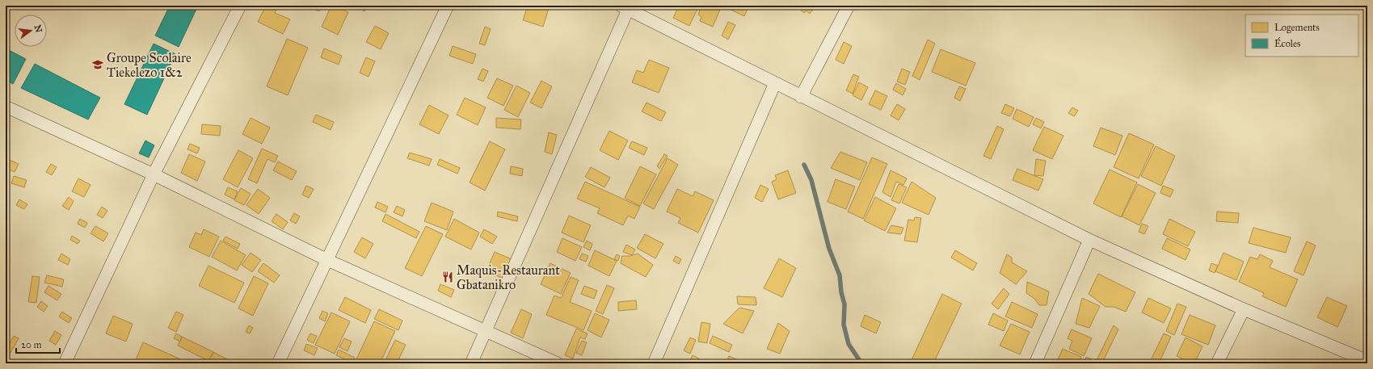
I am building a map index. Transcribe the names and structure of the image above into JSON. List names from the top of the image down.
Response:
{
  "places": {
    "school or university": ["Groupe Scolaire Tiekelezo 1&2"],
    "restaurant": ["Maquis-Restaurant Gbatanikro"]
  },
  "legend": ["Logements", "Écoles"],
  "scale_bar": "20 m",
  "north": "right"
}
